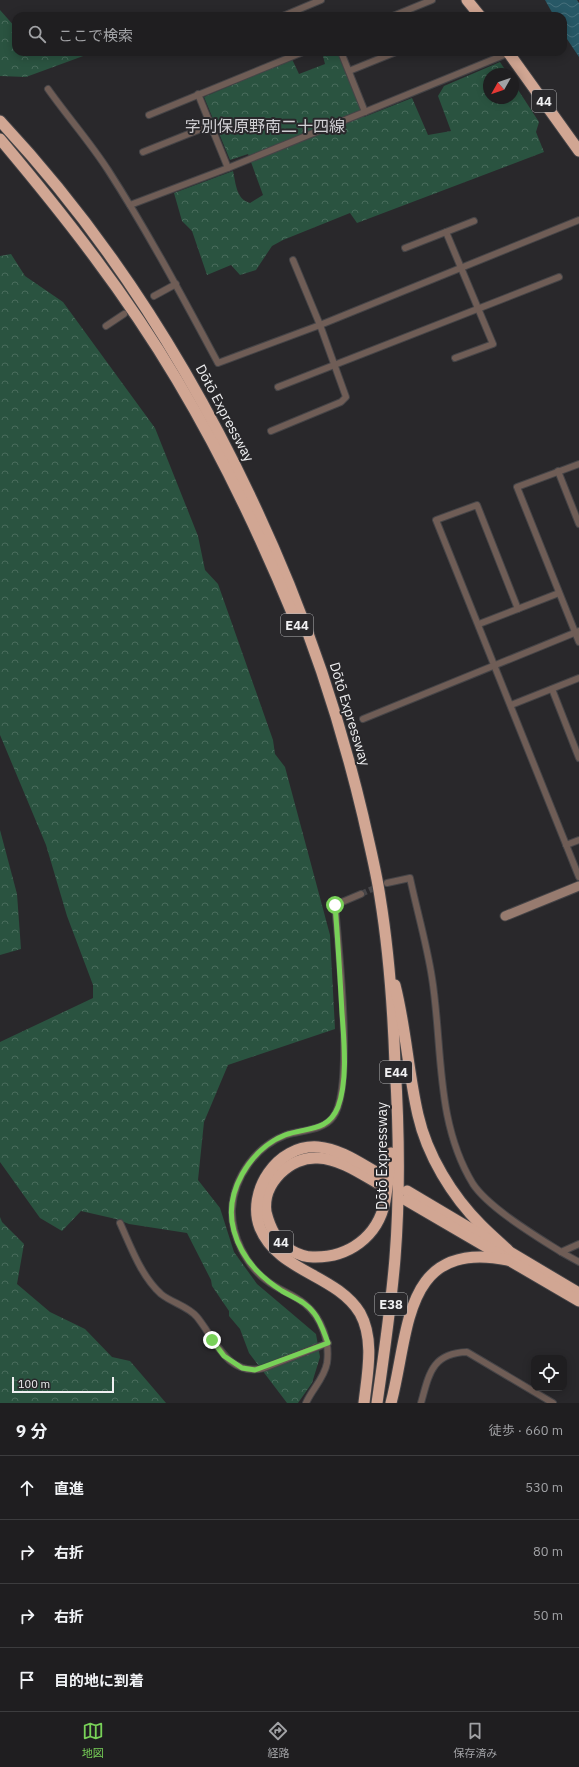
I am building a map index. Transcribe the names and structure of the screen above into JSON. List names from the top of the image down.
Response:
{
  "streets": {
    "highway": [
      "44",
      "Dōtō Expressway",
      "E44",
      "E38"
    ]
  },
  "crossings": [
    ["44", "Dōtō Expressway"]
  ],
  "districts": ["字別保原野南二十四線"],
  "scale_bar": "100 m",
  "north": "bottom left",
  "page": {
    "search": "ここで検索",
    "scale": "100 m",
    "heading": ["9 分", "徒歩 · 660 m"],
    "list": [
      ["直進", "530 m"],
      ["右折", "80 m"],
      ["右折", "50 m"],
      "目的地に到着"
    ],
    "nav": ["地図", "経路", "保存済み"]
  }
}
